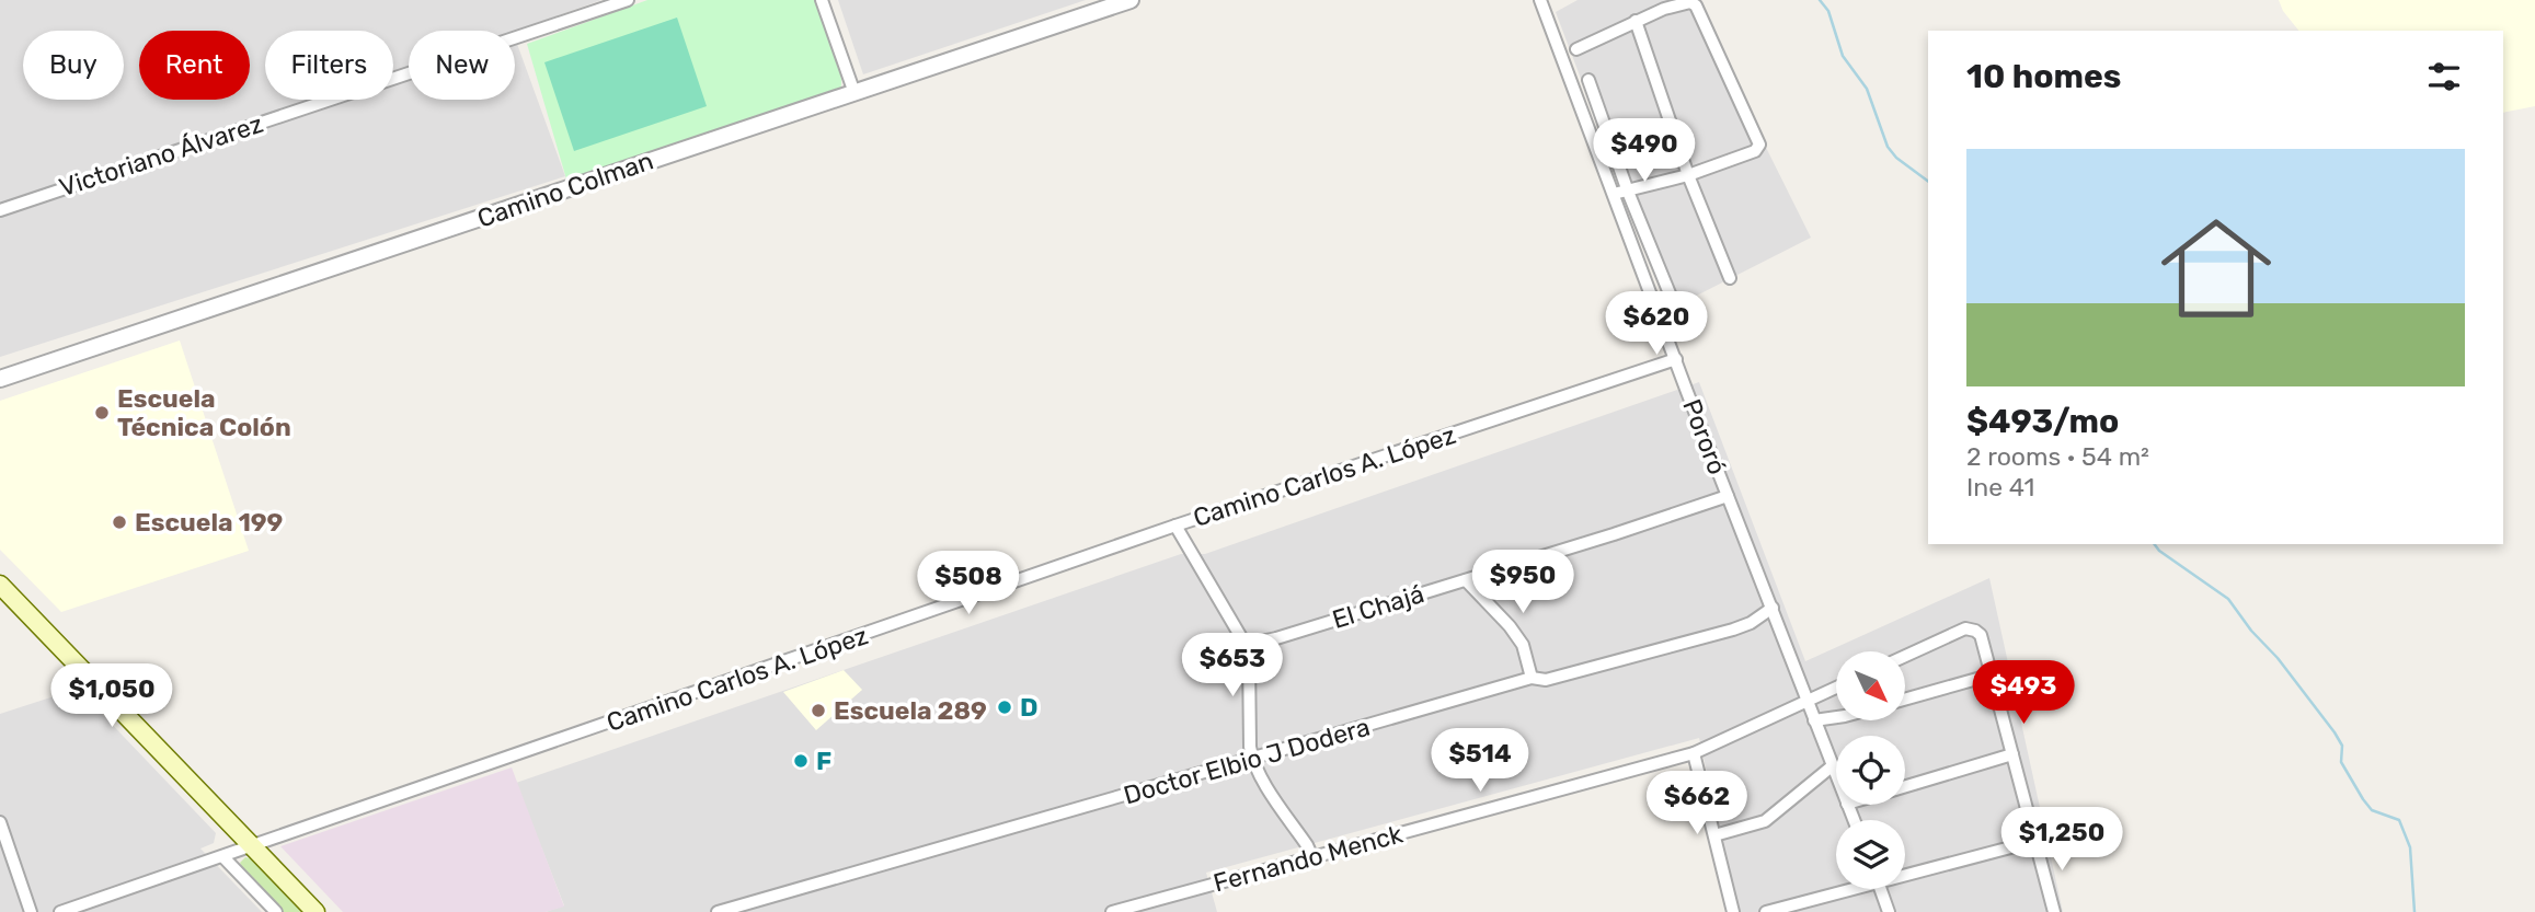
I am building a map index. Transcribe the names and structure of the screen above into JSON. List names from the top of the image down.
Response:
{
  "streets": {
    "street": [
      "Victoriano Álvarez",
      "Camino Colman",
      "Pororó",
      "Camino Carlos A. López",
      "El Chajá",
      "Doctor Elbio J Dodera",
      "Fernando Menck"
    ]
  },
  "crossings": [
    ["Pororó", "Camino Carlos A. López"],
    ["Pororó", "El Chajá"],
    ["Pororó", "Doctor Elbio J Dodera"],
    ["Pororó", "Fernando Menck"]
  ],
  "places": [
    "Escuela Técnica Colón",
    "Escuela 199",
    "D",
    "Escuela 289",
    "F"
  ],
  "north": "bottom right",
  "page": {
    "chip": [
      "Buy",
      "Rent",
      "Filters",
      "New"
    ],
    "heading": "10 homes",
    "price": [
      "$490",
      "$620",
      "$950",
      "$508",
      "$653",
      "$493",
      "$1,050",
      "$514",
      "$662",
      "$1,250"
    ],
    "list": [
      {
        "name": "$493/mo",
        "note": "2 rooms · 54 m² · Ine 41"
      }
    ]
  }
}
